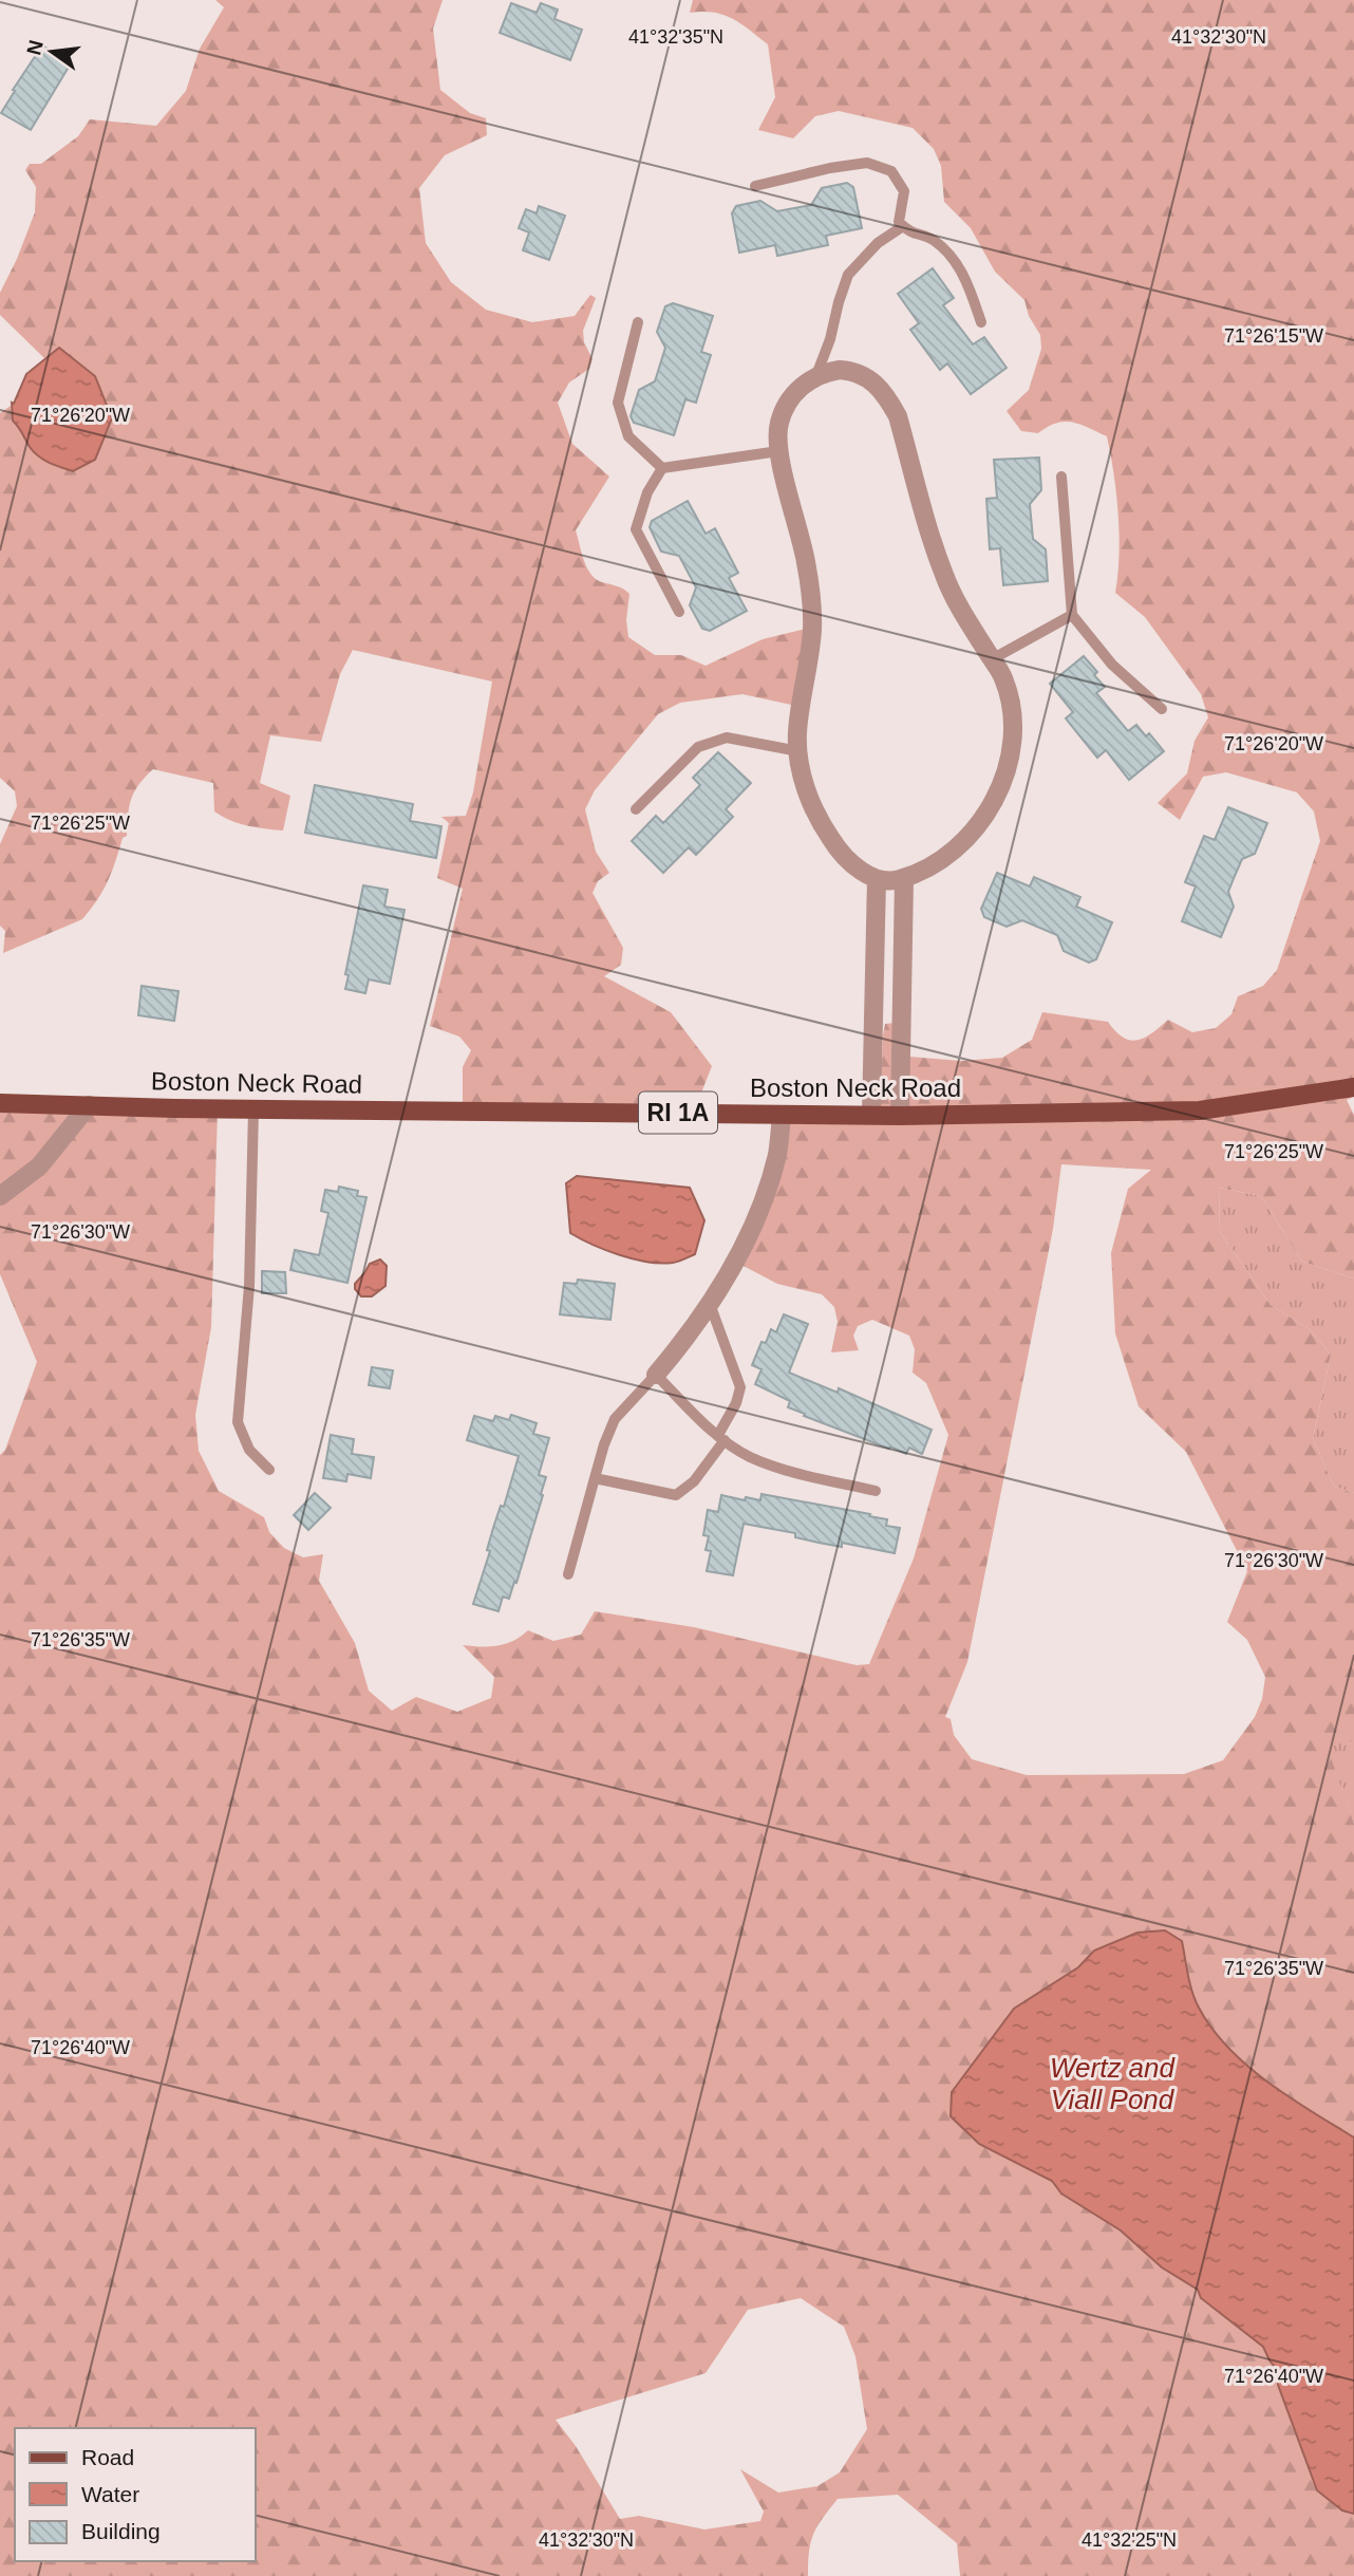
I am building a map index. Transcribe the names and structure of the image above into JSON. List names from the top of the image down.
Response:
{
  "streets": {
    "main road": ["Boston Neck Road", "RI 1A"]
  },
  "water": ["Wertz and Viall Pond"],
  "legend": ["Road", "Water", "Building"],
  "north": "left",
  "coordinates": [
    "41°32'35\"N",
    "41°32'30\"N",
    "71°26'15\"W",
    "71°26'20\"W",
    "71°26'25\"W",
    "71°26'30\"W",
    "71°26'35\"W",
    "71°26'40\"W",
    "41°32'25\"N"
  ]
}
